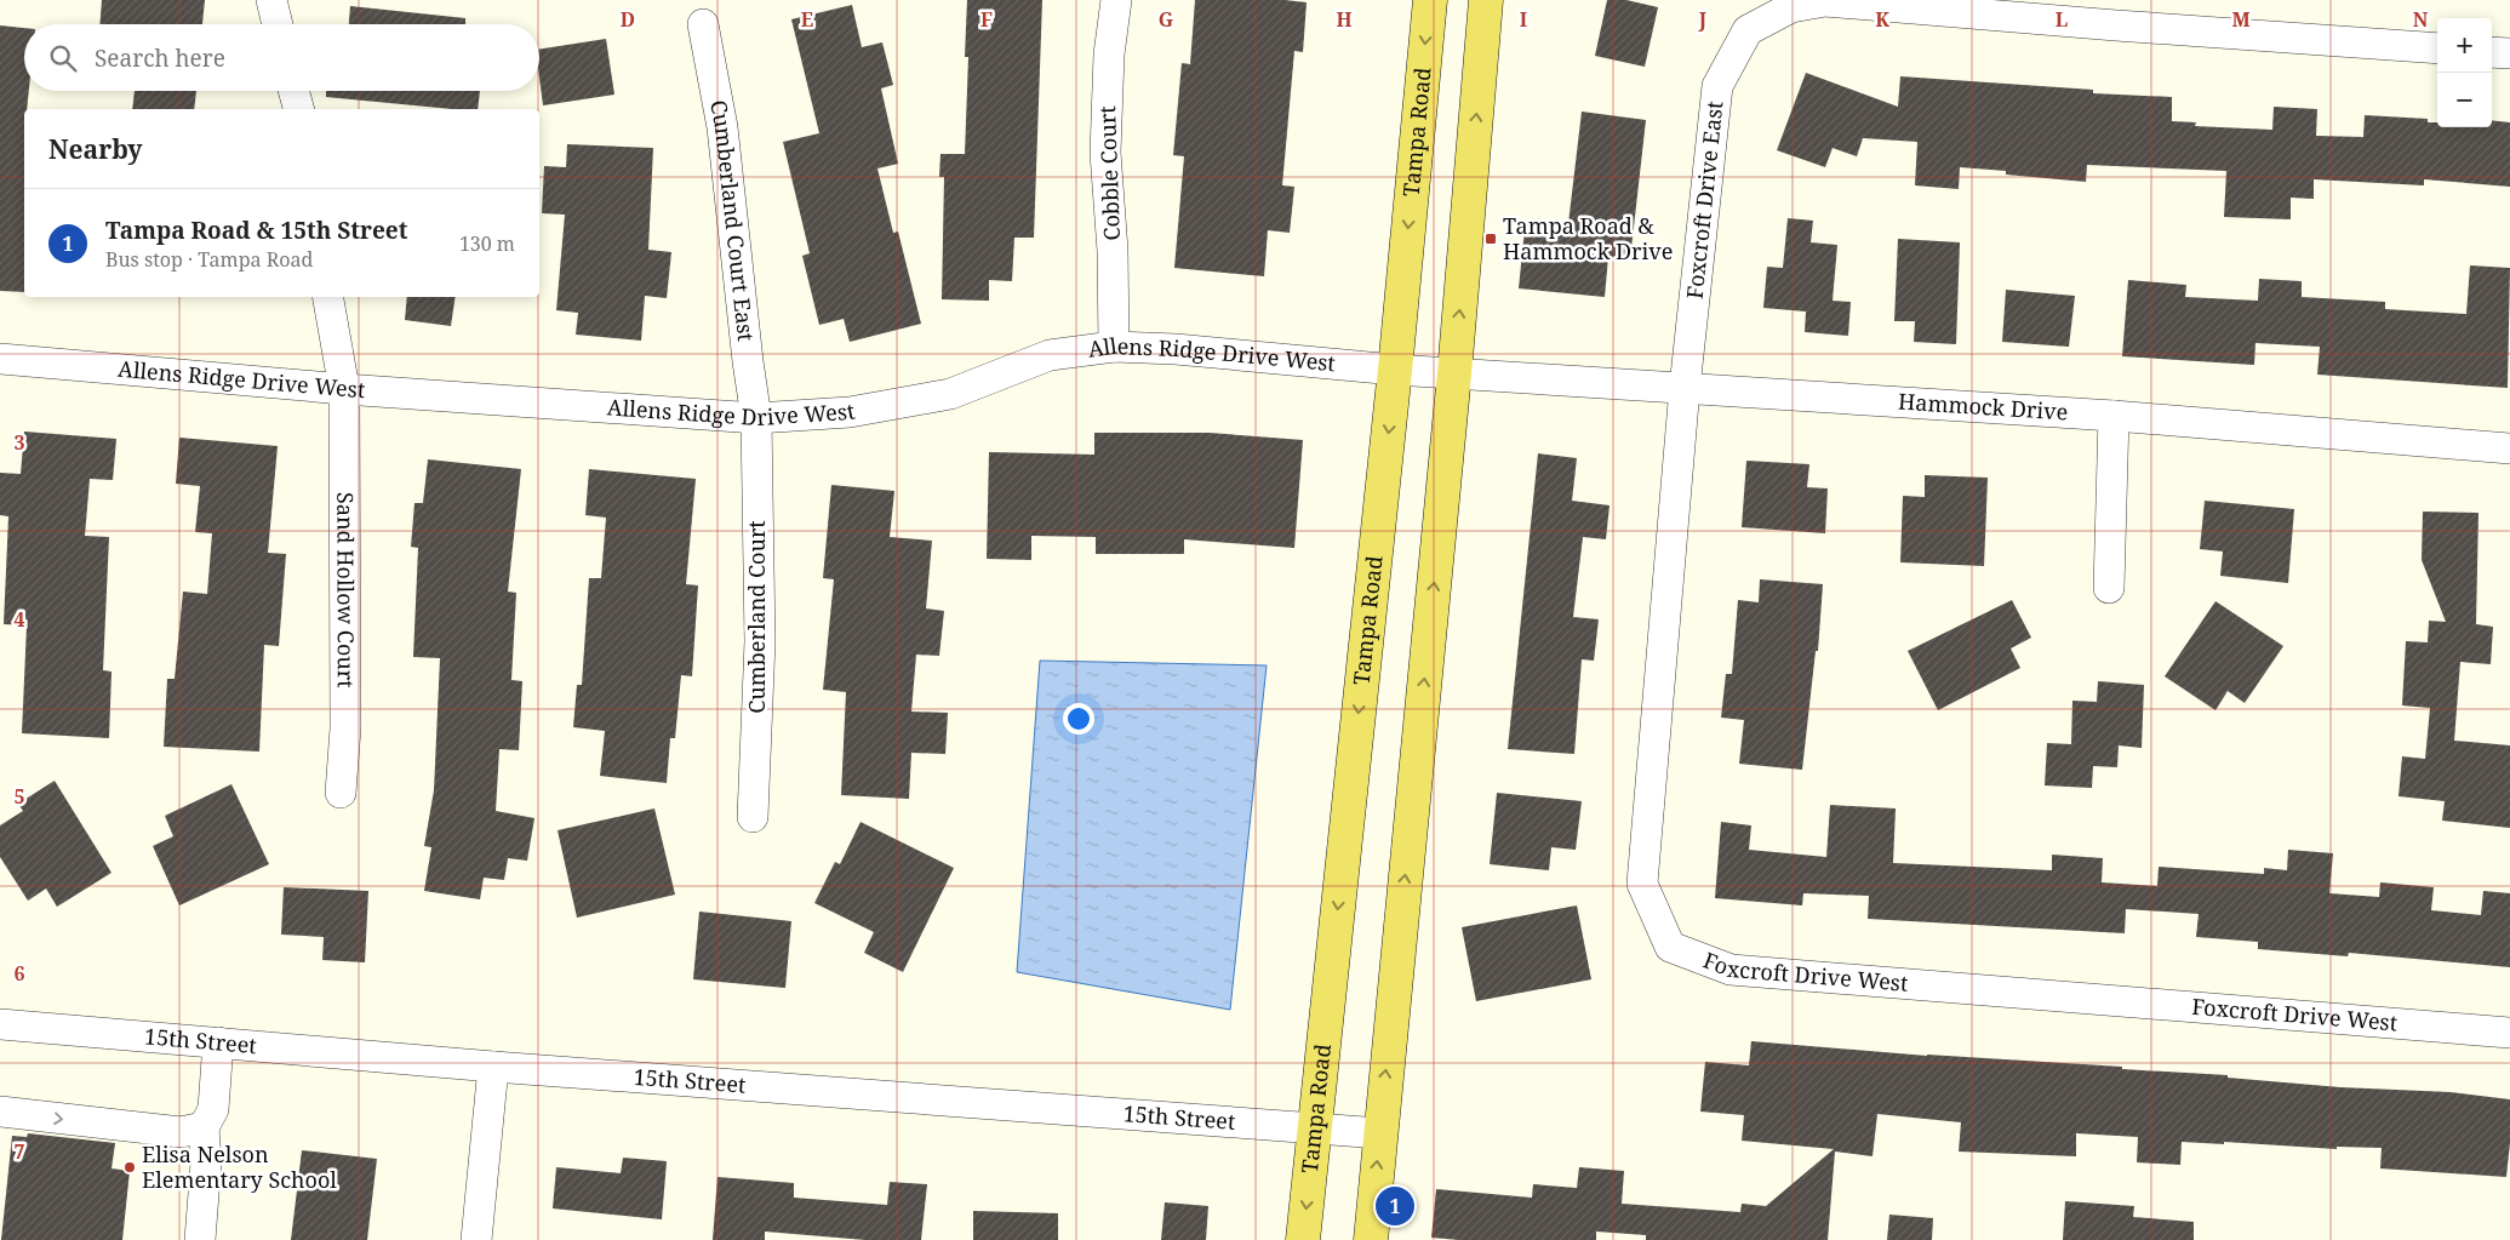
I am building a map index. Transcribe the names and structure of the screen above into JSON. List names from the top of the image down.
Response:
{
  "streets": {
    "main road": ["Tampa Road"],
    "street": [
      "Cobble Court",
      "Foxcroft Drive East",
      "Cumberland Court East",
      "Allens Ridge Drive West",
      "Hammock Drive",
      "Sand Hollow Court",
      "Cumberland Court",
      "Foxcroft Drive West",
      "15th Street"
    ]
  },
  "crossings": [
    ["Tampa Road", "Allens Ridge Drive West"],
    ["Tampa Road", "15th Street"],
    ["Cobble Court", "Allens Ridge Drive West"],
    ["Foxcroft Drive East", "Hammock Drive"],
    ["Foxcroft Drive East", "Foxcroft Drive West"],
    ["Cumberland Court East", "Allens Ridge Drive West"],
    ["Cumberland Court East", "Cumberland Court"],
    ["Allens Ridge Drive West", "Hammock Drive"],
    ["Allens Ridge Drive West", "Sand Hollow Court"],
    ["Allens Ridge Drive West", "Cumberland Court"],
    ["Hammock Drive", "Foxcroft Drive West"]
  ],
  "places": {
    "transit": ["Tampa Road & Hammock Drive"],
    "other": ["Elisa Nelson Elementary School"]
  },
  "page": {
    "map_buttons": ["+", "−"],
    "search": "Search here",
    "heading": "Nearby",
    "list": [
      {
        "mark": "1",
        "name": "Tampa Road & 15th Street",
        "note": "Bus stop · Tampa Road",
        "value": "130 m"
      }
    ],
    "pins": "1"
  },
  "grid": {
    "columns": [
      "D",
      "E",
      "F",
      "G",
      "H",
      "I",
      "J",
      "K",
      "L",
      "M",
      "N"
    ],
    "rows": [
      "3",
      "4",
      "5",
      "6",
      "7"
    ]
  }
}
